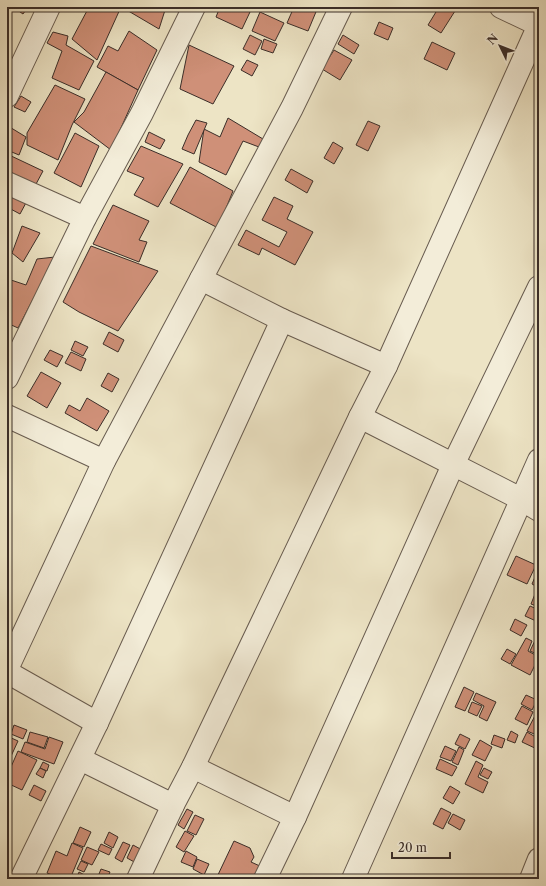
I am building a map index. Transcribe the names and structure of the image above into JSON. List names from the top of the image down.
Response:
{
  "scale_bar": "20 m",
  "north": "top left"
}
